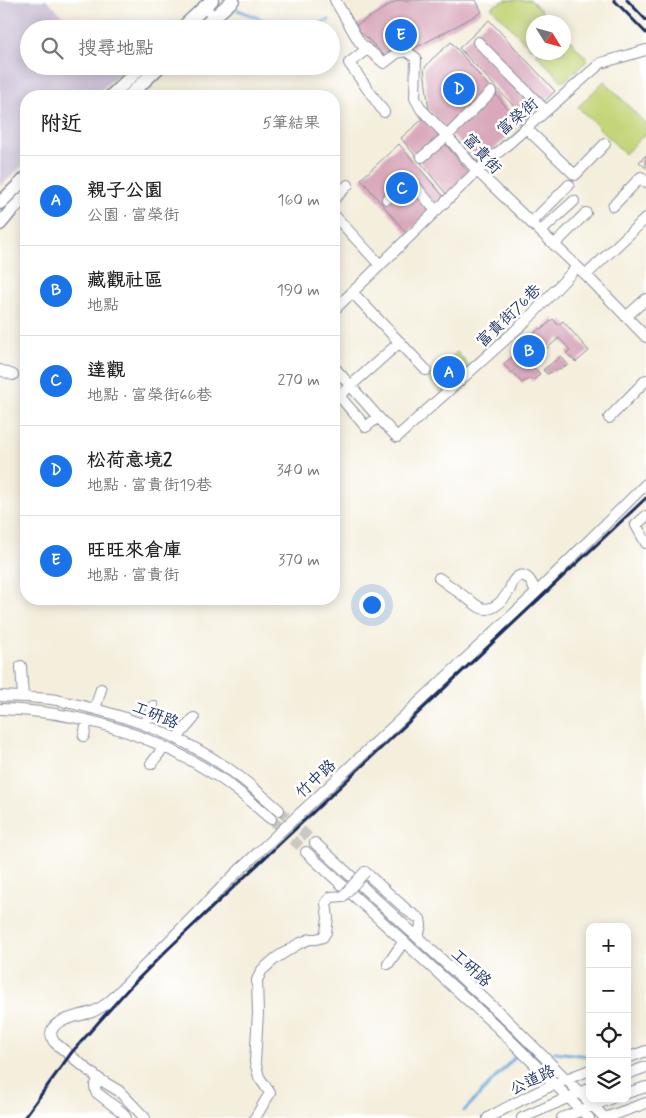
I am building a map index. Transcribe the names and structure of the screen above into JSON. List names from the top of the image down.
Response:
{
  "streets": {
    "street": [
      "富榮街",
      "富貴街",
      "富貴街76巷",
      "工研路",
      "竹中路",
      "公道路"
    ]
  },
  "crossings": [
    ["富榮街", "富貴街"],
    ["富貴街", "富貴街76巷"],
    ["工研路", "公道路"]
  ],
  "north": "bottom right",
  "page": {
    "pins": [
      "E",
      "D",
      "C",
      "B",
      "A"
    ],
    "search": "搜尋地點",
    "heading": ["附近", "5筆結果"],
    "list": [
      {
        "mark": "A",
        "name": "親子公園",
        "note": "公園 · 富榮街",
        "value": "160 m"
      },
      {
        "mark": "B",
        "name": "藏觀社區",
        "note": "地點",
        "value": "190 m"
      },
      {
        "mark": "C",
        "name": "達觀",
        "note": "地點 · 富榮街66巷",
        "value": "270 m"
      },
      {
        "mark": "D",
        "name": "松荷意境2",
        "note": "地點 · 富貴街19巷",
        "value": "340 m"
      },
      {
        "mark": "E",
        "name": "旺旺來倉庫",
        "note": "地點 · 富貴街",
        "value": "370 m"
      }
    ],
    "map_buttons": ["+", "−"]
  }
}
